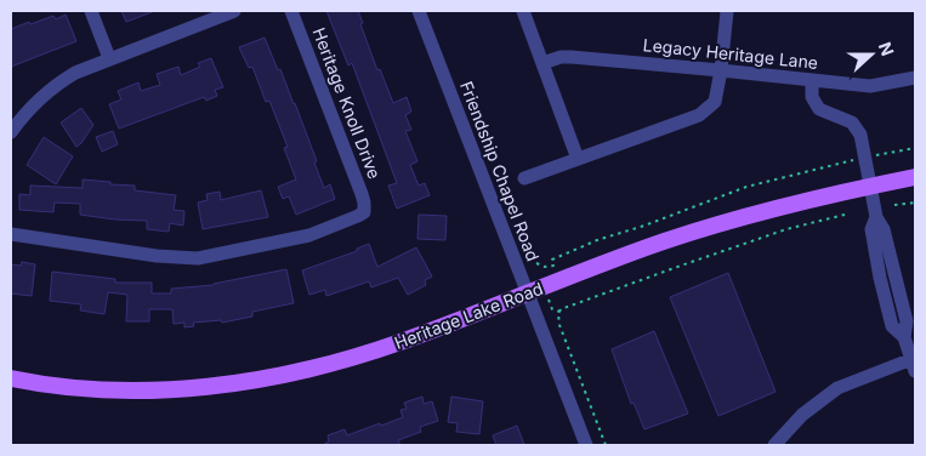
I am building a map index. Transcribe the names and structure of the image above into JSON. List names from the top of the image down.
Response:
{
  "streets": {
    "main road": ["Heritage Lake Road"],
    "street": ["Legacy Heritage Lane", "Heritage Knoll Drive", "Friendship Chapel Road"]
  },
  "crossings": [
    ["Friendship Chapel Road", "Heritage Lake Road"]
  ],
  "north": "right"
}
